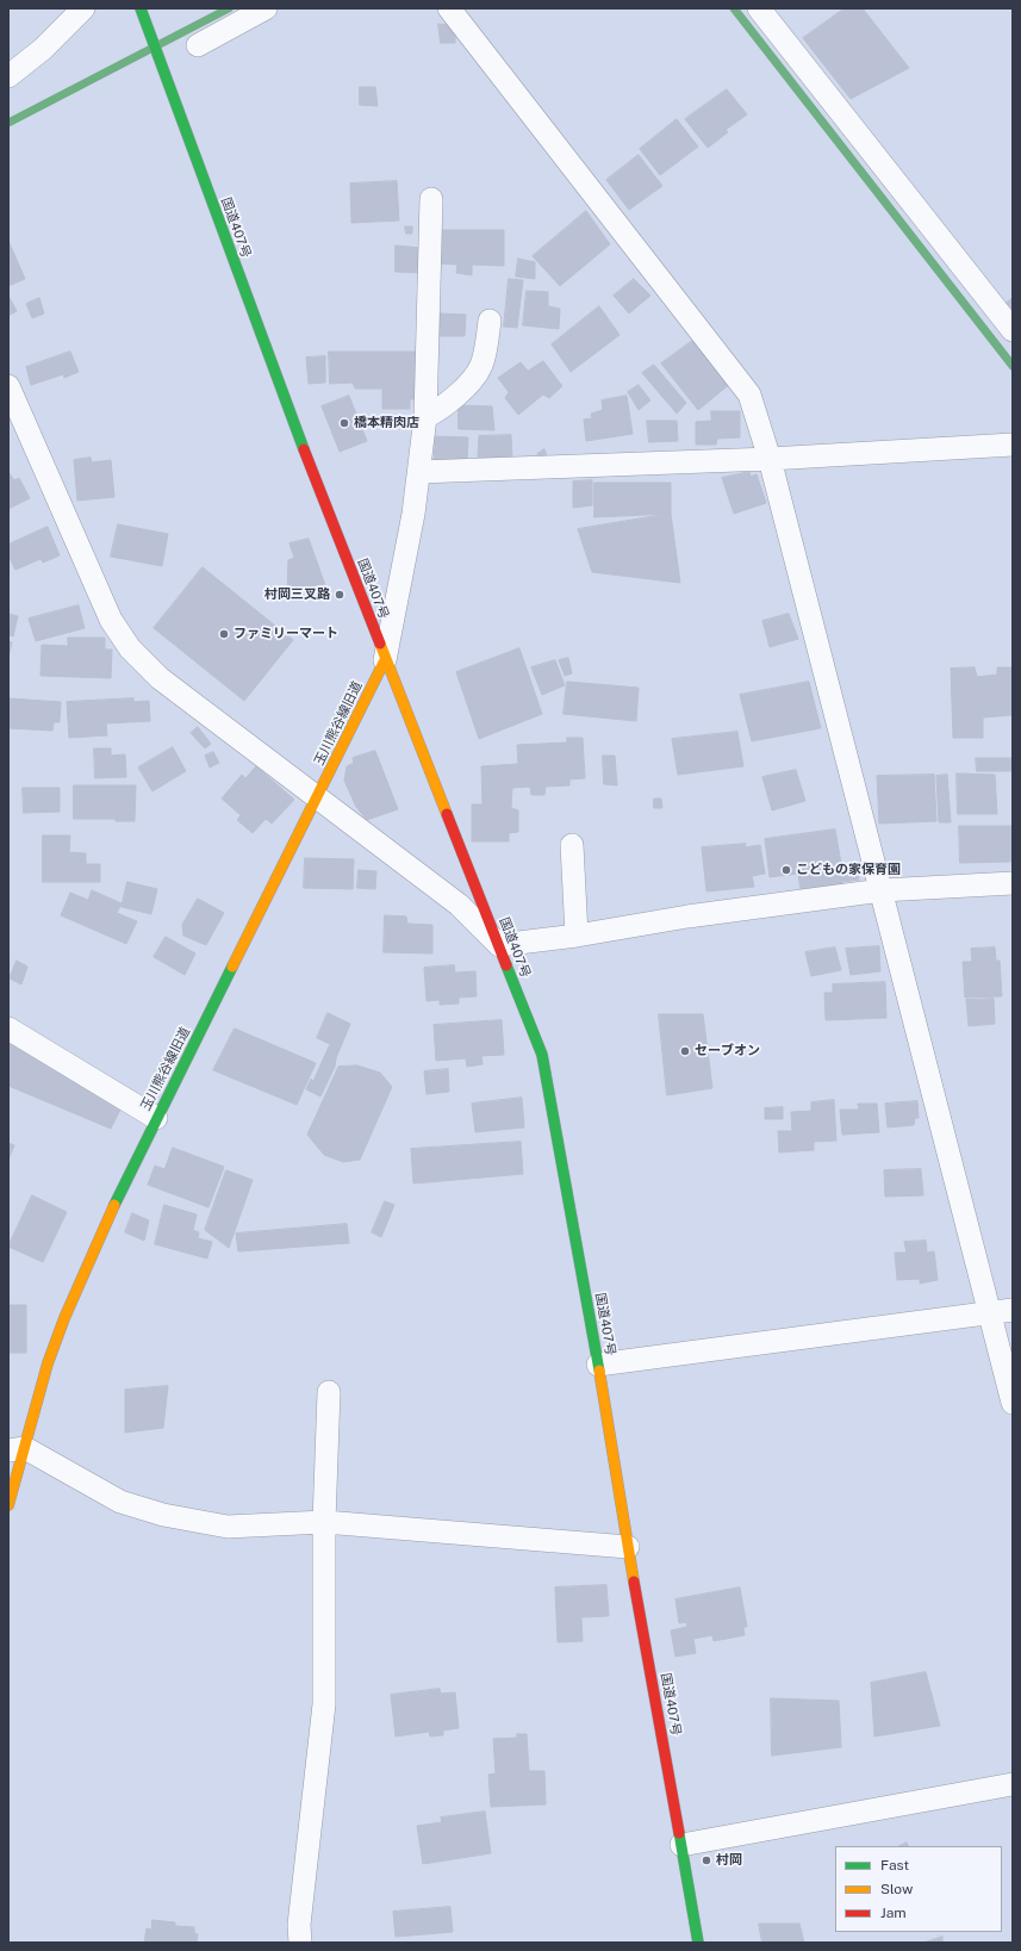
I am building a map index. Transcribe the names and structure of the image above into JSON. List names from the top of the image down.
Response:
{
  "streets": {
    "main road": ["国道407号", "玉川熊谷線旧道"]
  },
  "crossings": [
    ["国道407号", "玉川熊谷線旧道"]
  ],
  "places": [
    "橋本精肉店",
    "村岡三叉路",
    "ファミリーマート",
    "こどもの家保育園",
    "セーブオン",
    "村岡"
  ],
  "legend": ["Fast", "Slow", "Jam"]
}
